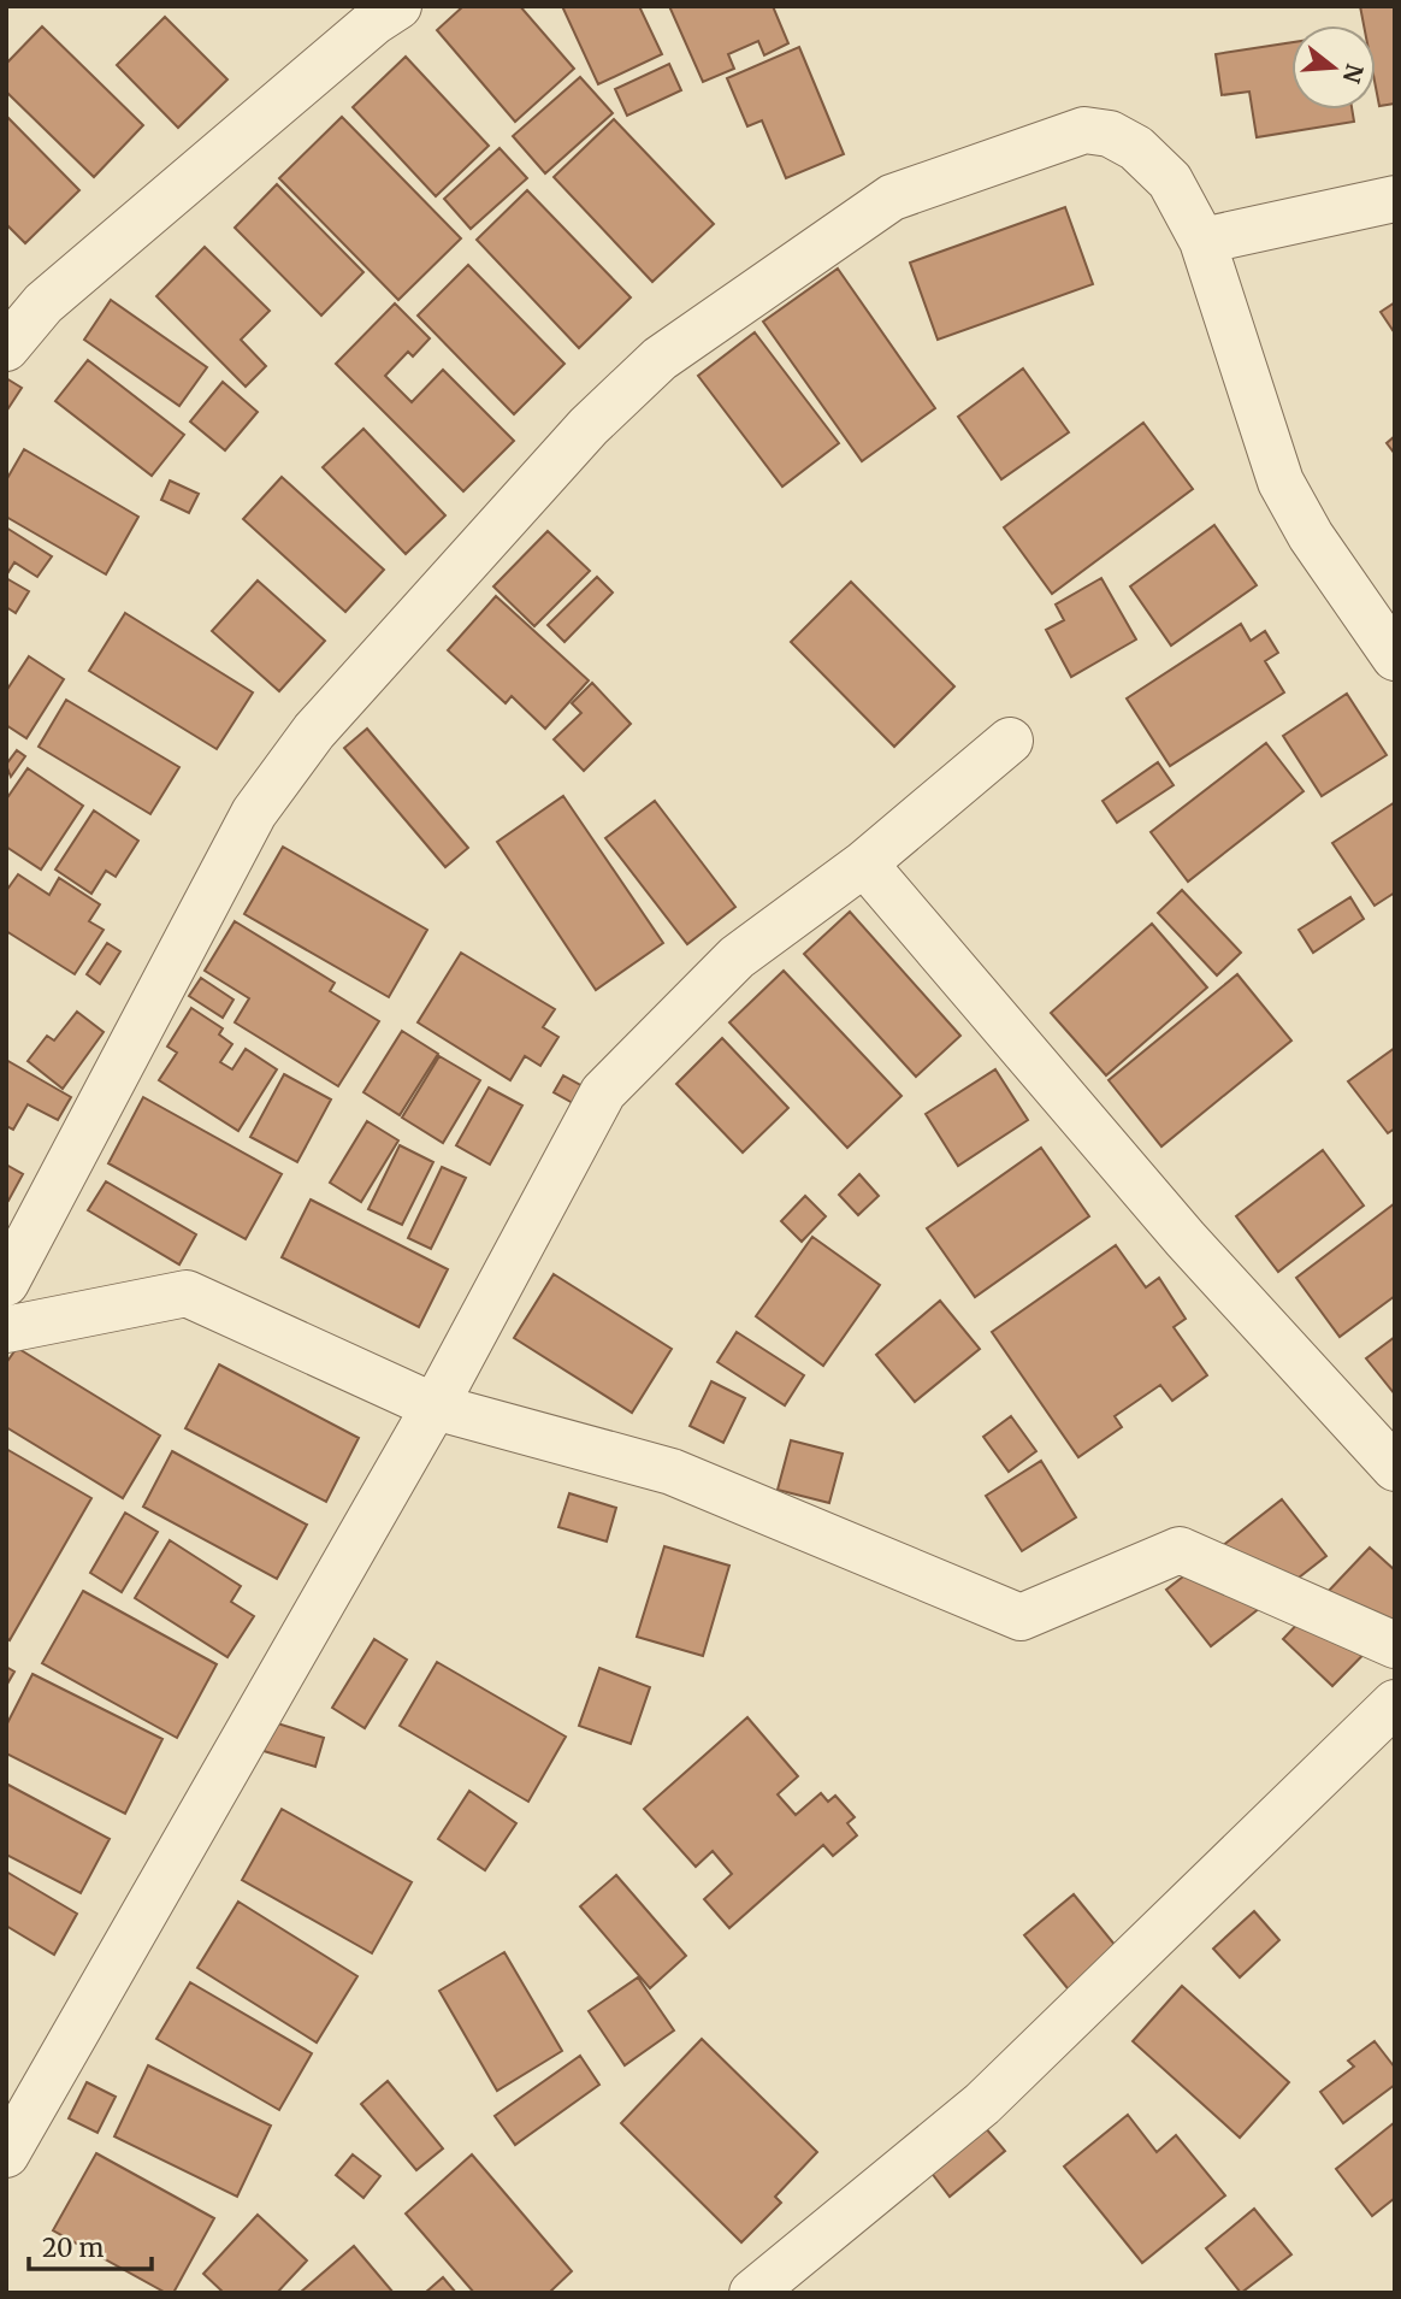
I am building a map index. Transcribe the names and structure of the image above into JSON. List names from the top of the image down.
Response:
{
  "scale_bar": "20 m",
  "north": "right"
}
